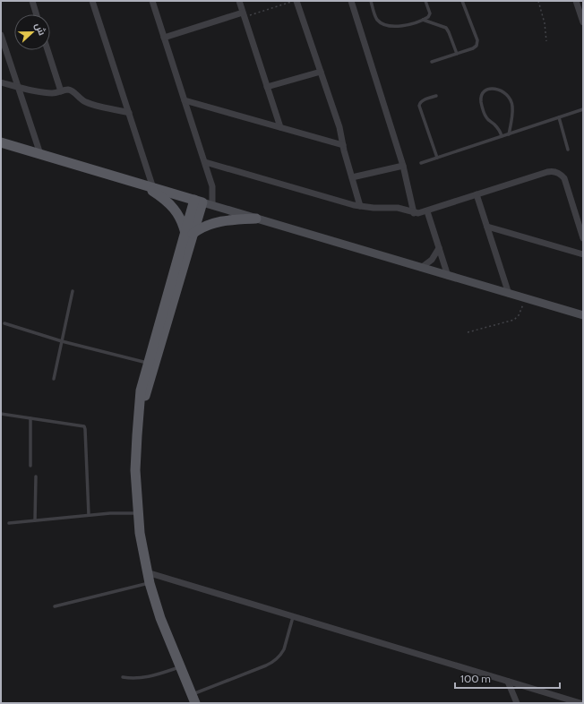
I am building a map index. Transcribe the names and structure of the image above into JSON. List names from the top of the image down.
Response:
{
  "scale_bar": "100 m",
  "north": "right"
}
